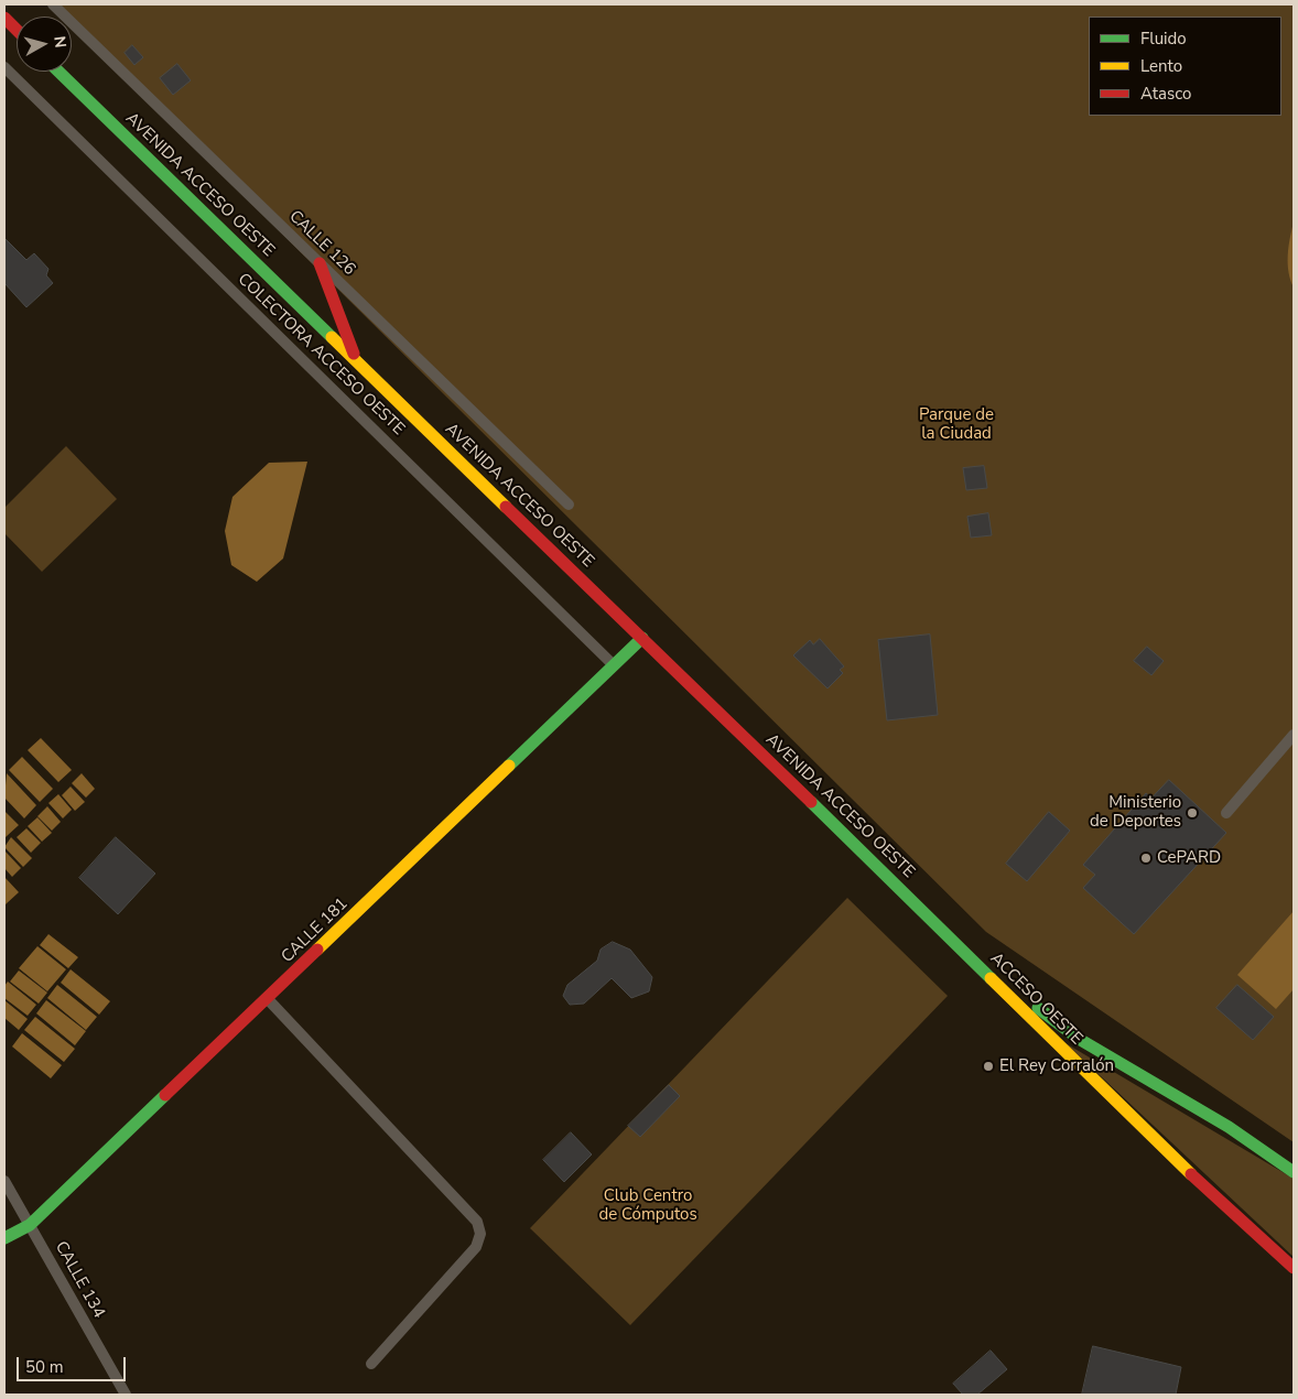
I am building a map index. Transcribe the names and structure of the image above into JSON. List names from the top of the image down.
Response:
{
  "streets": {
    "main road": ["AVENIDA ACCESO OESTE", "CALLE 181", "ACCESO OESTE"],
    "street": ["CALLE 126", "COLECTORA ACCESO OESTE", "CALLE 134"]
  },
  "crossings": [
    ["AVENIDA ACCESO OESTE", "CALLE 181"],
    ["AVENIDA ACCESO OESTE", "ACCESO OESTE"],
    ["COLECTORA ACCESO OESTE", "CALLE 181"],
    ["CALLE 181", "CALLE 134"]
  ],
  "parks": ["Parque de la Ciudad", "Club Centro de Cómputos"],
  "places": ["Ministerio de Deportes", "CePARD", "El Rey Corralón"],
  "legend": ["Fluido", "Lento", "Atasco"],
  "scale_bar": "50 m",
  "north": "right"
}
